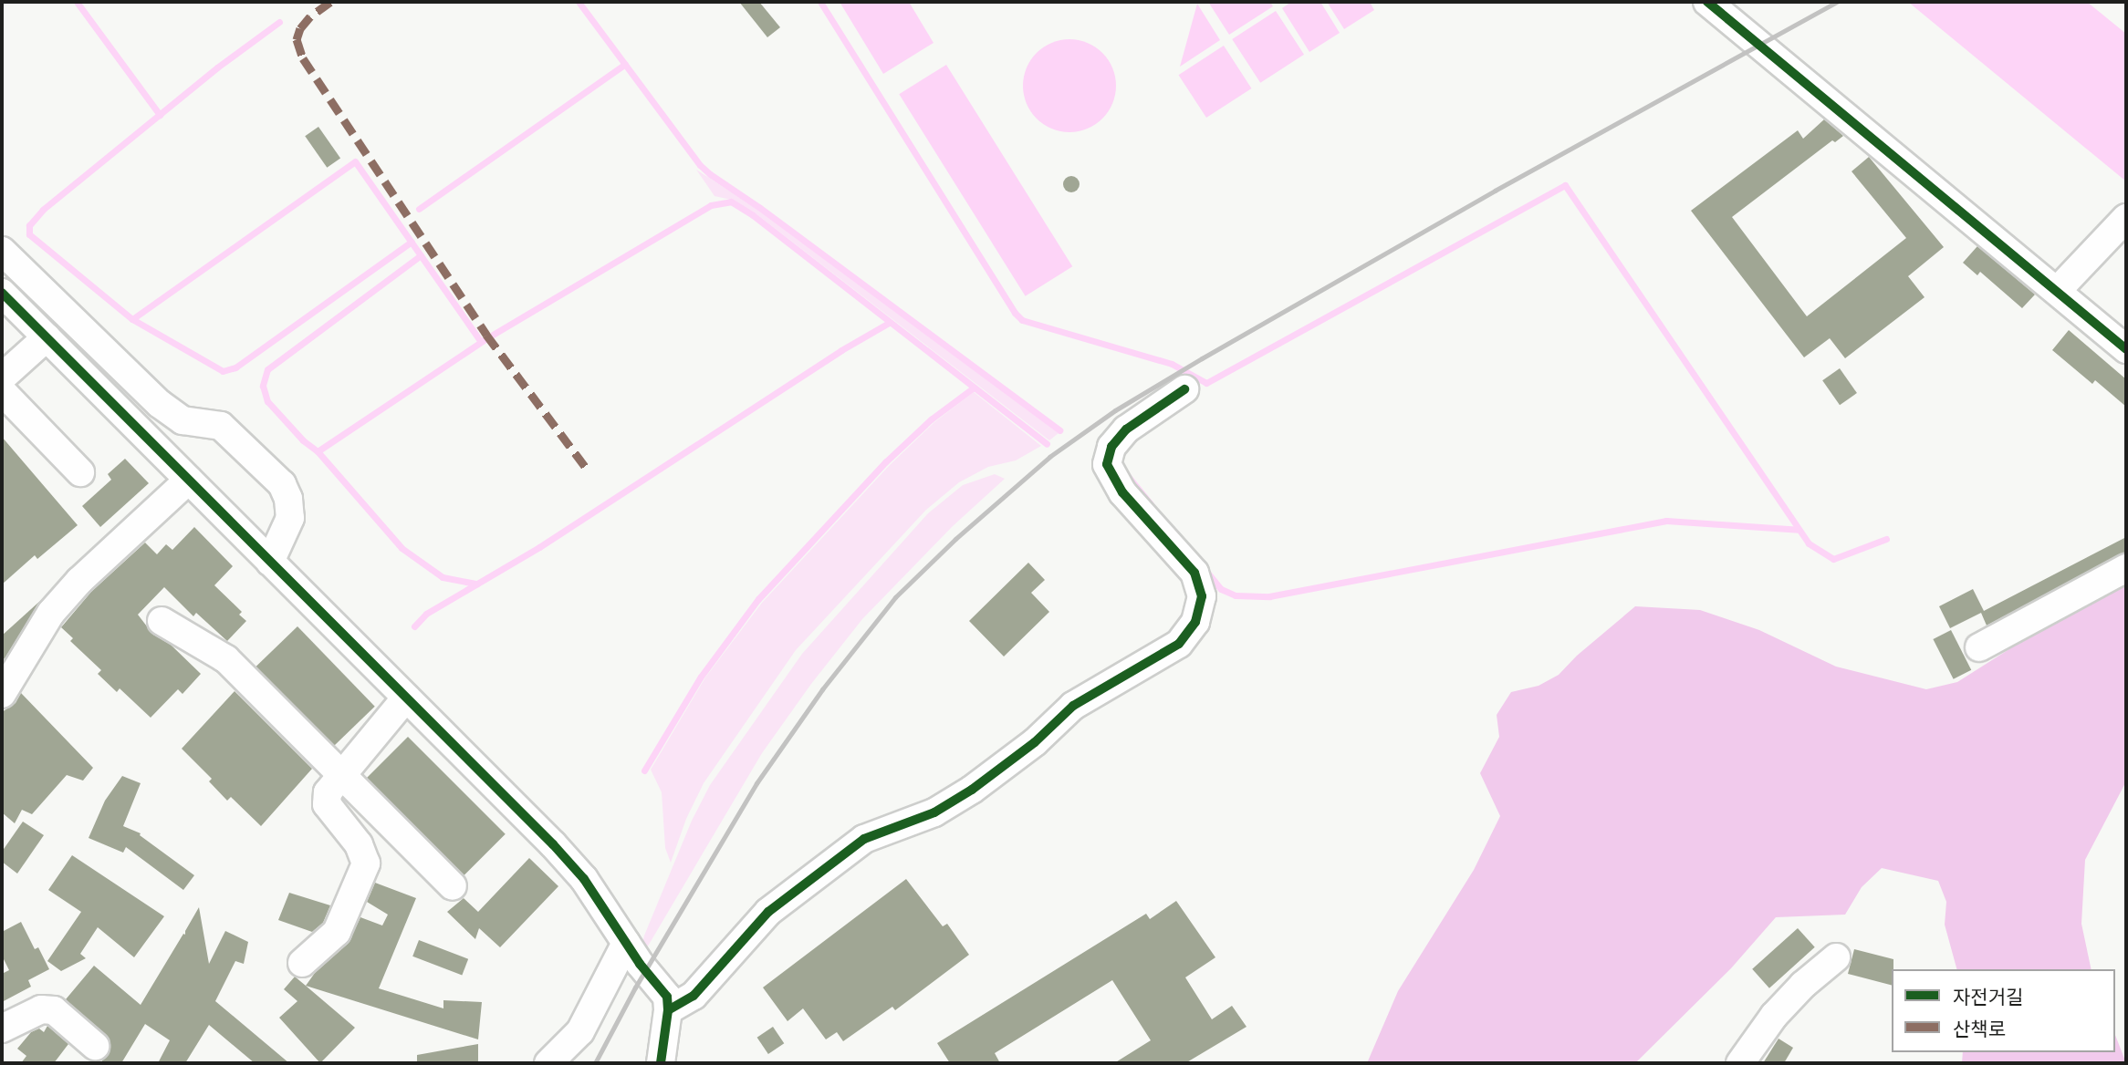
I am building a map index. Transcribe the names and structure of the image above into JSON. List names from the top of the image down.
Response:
{
  "legend": ["자전거길", "산책로"]
}
